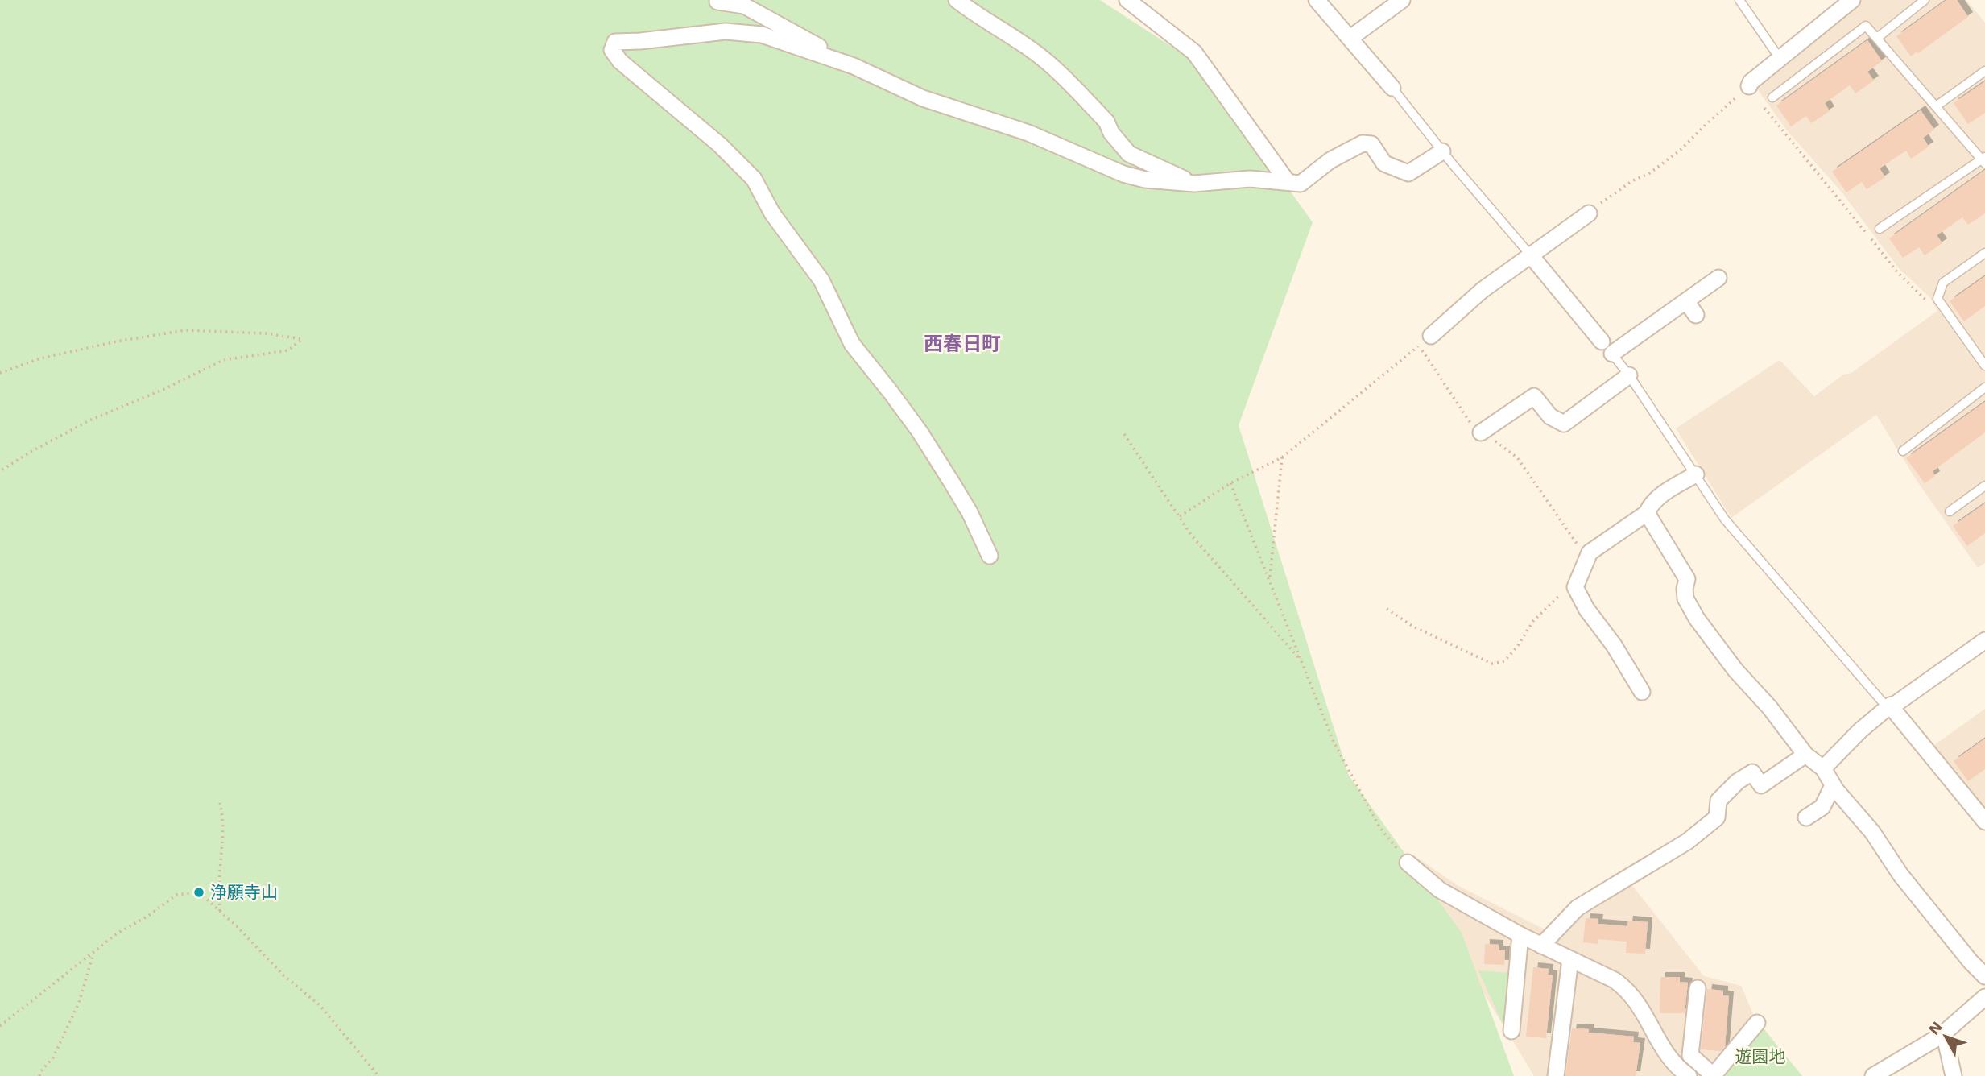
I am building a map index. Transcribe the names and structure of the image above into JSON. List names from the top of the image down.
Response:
{
  "districts": ["西春日町"],
  "parks": ["遊園地"],
  "places": ["浄願寺山"],
  "north": "top left"
}
